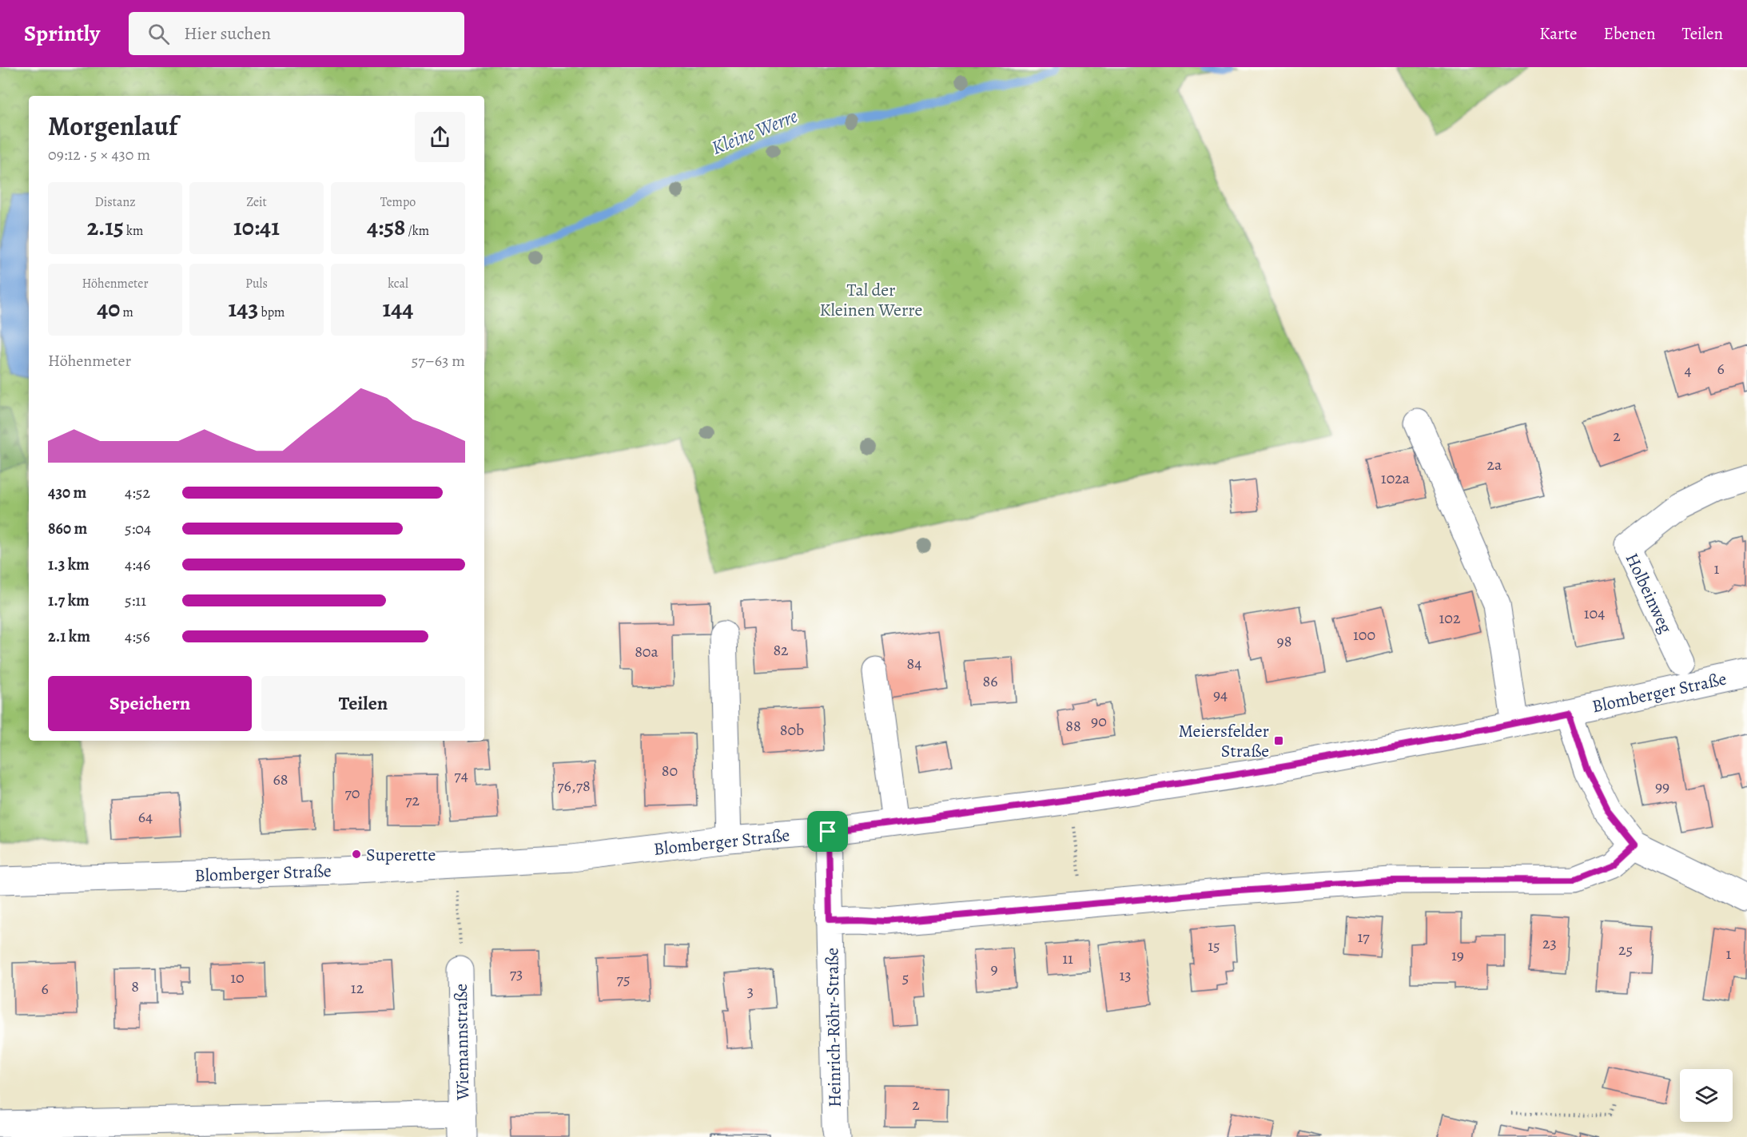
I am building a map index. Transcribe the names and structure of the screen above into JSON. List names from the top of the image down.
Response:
{
  "streets": {
    "street": [
      "Holbeinweg",
      "Blomberger Straße",
      "Heinrich-Röhr-Straße",
      "Wiemannstraße"
    ]
  },
  "crossings": [
    ["Blomberger Straße", "Heinrich-Röhr-Straße"]
  ],
  "water": ["Kleine Werre"],
  "parks": ["Tal der Kleinen Werre"],
  "places": {
    "transit": ["Meiersfelder Straße"],
    "other": ["Superette"]
  },
  "house_numbers": [
    "6",
    "4",
    "2",
    "2a",
    "102a",
    "1",
    "104",
    "102",
    "100",
    "98",
    "82",
    "80a",
    "84",
    "86",
    "94",
    "90",
    "88",
    "80b",
    "80",
    "74",
    "68",
    "76,78",
    "99",
    "70",
    "72",
    "64",
    "17",
    "23",
    "15",
    "25",
    "1",
    "19",
    "11",
    "9",
    "73",
    "13",
    "10",
    "5",
    "75",
    "8",
    "12",
    "6",
    "3",
    "2"
  ],
  "page": {
    "header": "Sprintly",
    "search": "Hier suchen",
    "nav": ["Karte", "Ebenen", "Teilen"],
    "heading": ["Morgenlauf", "09:12 · 5 × 430 m"],
    "stats": [
      ["Distanz", "2.15 km"],
      ["Zeit", "10:41"],
      ["Tempo", "4:58 /km"],
      ["Höhenmeter", "40 m"],
      ["Puls", "143 bpm"],
      ["kcal", "144"]
    ],
    "chart": ["Höhenmeter", "57–63 m"],
    "list": [
      {
        "name": "430 m",
        "note": "4:52"
      },
      {
        "name": "860 m",
        "note": "5:04"
      },
      {
        "name": "1.3 km",
        "note": "4:46"
      },
      {
        "name": "1.7 km",
        "note": "5:11"
      },
      {
        "name": "2.1 km",
        "note": "4:56"
      }
    ],
    "buttons": ["Speichern", "Teilen"]
  }
}
